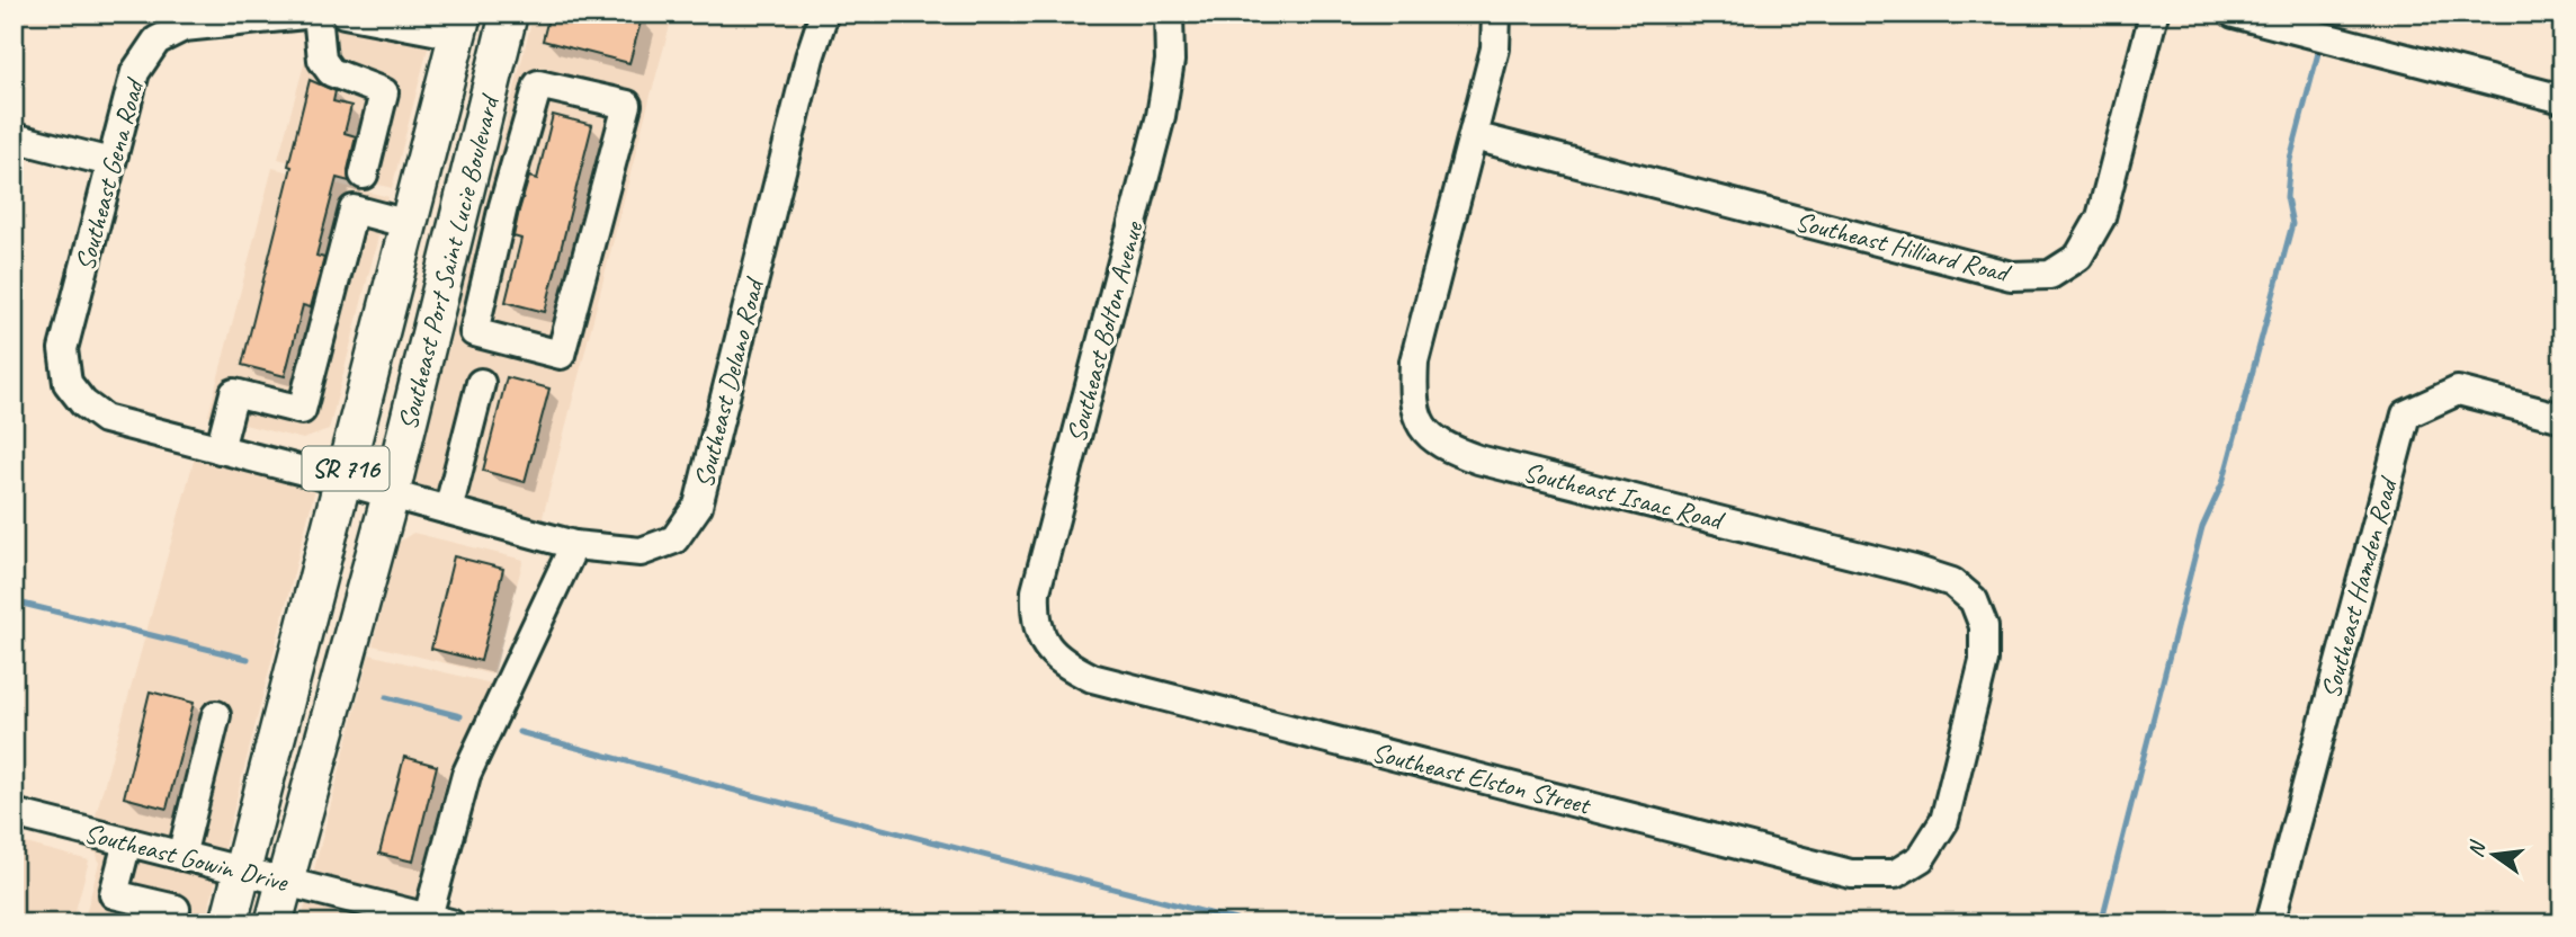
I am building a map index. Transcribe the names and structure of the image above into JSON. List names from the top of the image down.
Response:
{
  "streets": {
    "main road": ["Southeast Port Saint Lucie Boulevard", "SR 716"],
    "street": [
      "Southeast Gena Road",
      "Southeast Hilliard Road",
      "Southeast Bolton Avenue",
      "Southeast Delano Road",
      "Southeast Isaac Road",
      "Southeast Hamden Road",
      "Southeast Elston Street",
      "Southeast Gowin Drive"
    ]
  },
  "crossings": [
    ["Southeast Gena Road", "Southeast Delano Road"],
    ["Southeast Hilliard Road", "Southeast Isaac Road"],
    ["Southeast Port Saint Lucie Boulevard", "Southeast Delano Road"],
    ["Southeast Port Saint Lucie Boulevard", "Southeast Gowin Drive"],
    ["Southeast Bolton Avenue", "Southeast Elston Street"],
    ["Southeast Isaac Road", "Southeast Elston Street"]
  ],
  "north": "left"
}
